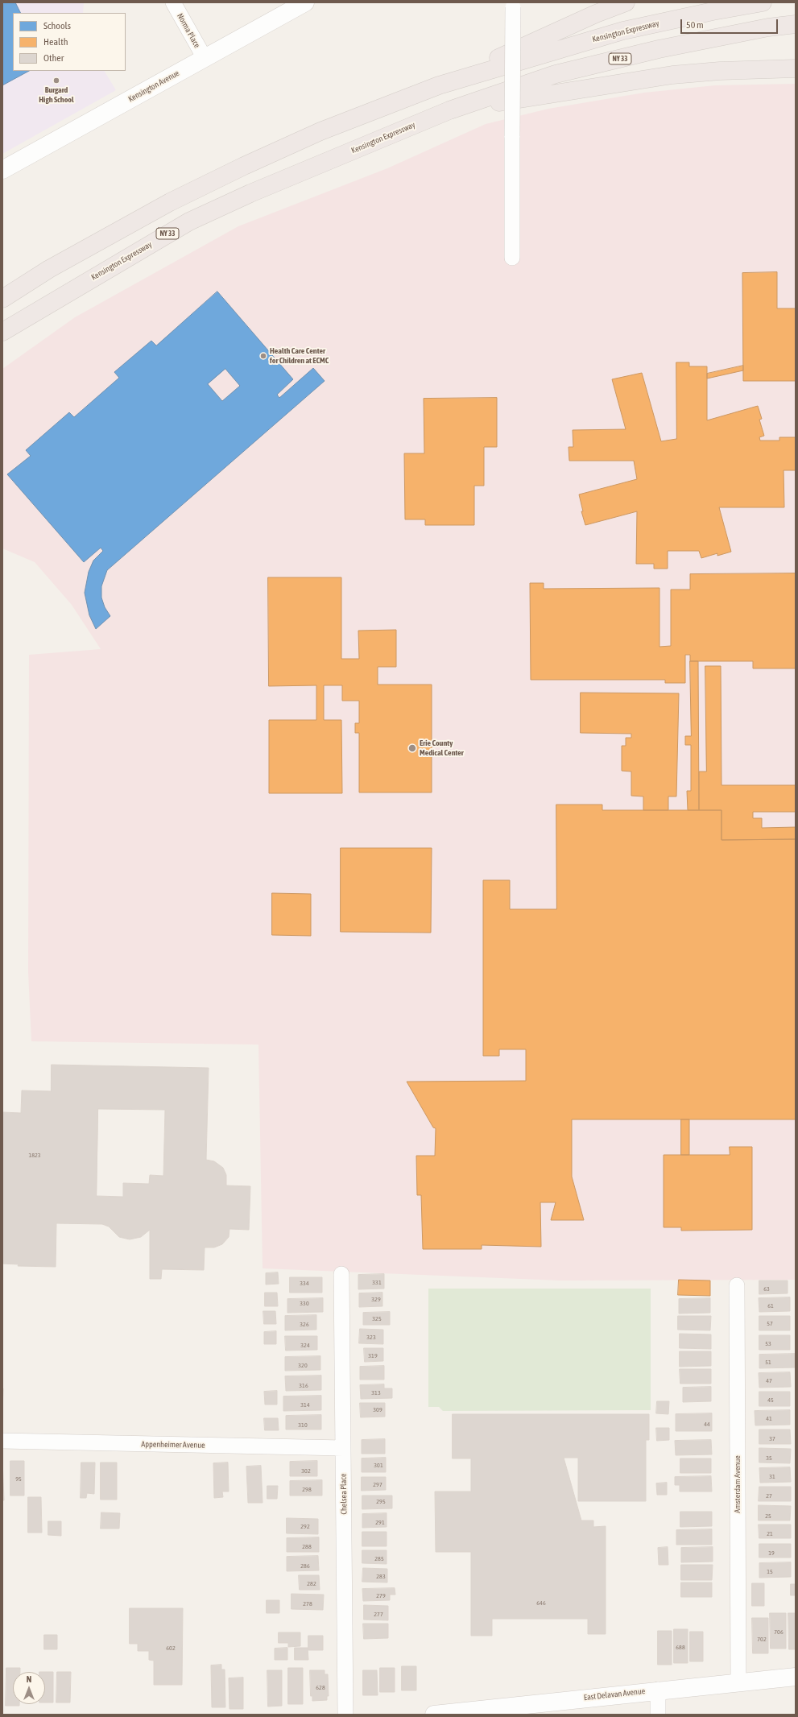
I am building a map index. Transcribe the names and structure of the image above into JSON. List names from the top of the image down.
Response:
{
  "streets": {
    "highway": ["Kensington Expressway", "NY 33"],
    "street": [
      "Norma Place",
      "Kensington Avenue",
      "Appenheimer Avenue",
      "Amsterdam Avenue",
      "Chelsea Place",
      "East Delavan Avenue"
    ]
  },
  "crossings": [
    ["Norma Place", "Kensington Avenue"],
    ["Appenheimer Avenue", "Chelsea Place"],
    ["Amsterdam Avenue", "East Delavan Avenue"]
  ],
  "places": ["Burgard High School", "Health Care Center for Children at ECMC", "Erie County Medical Center"],
  "house_numbers": [
    "1823",
    "331",
    "334",
    "63",
    "329",
    "330",
    "61",
    "325",
    "57",
    "326",
    "323",
    "53",
    "324",
    "319",
    "51",
    "320",
    "47",
    "316",
    "313",
    "45",
    "314",
    "309",
    "41",
    "44",
    "310",
    "37",
    "35",
    "301",
    "302",
    "31",
    "95",
    "297",
    "298",
    "27",
    "295",
    "25",
    "291",
    "292",
    "21",
    "288",
    "19",
    "285",
    "286",
    "15",
    "283",
    "282",
    "279",
    "646",
    "278",
    "277",
    "706",
    "702",
    "688",
    "602",
    "628"
  ],
  "legend": ["Schools", "Health", "Other"],
  "scale_bar": "50 m",
  "north": "top"
}
